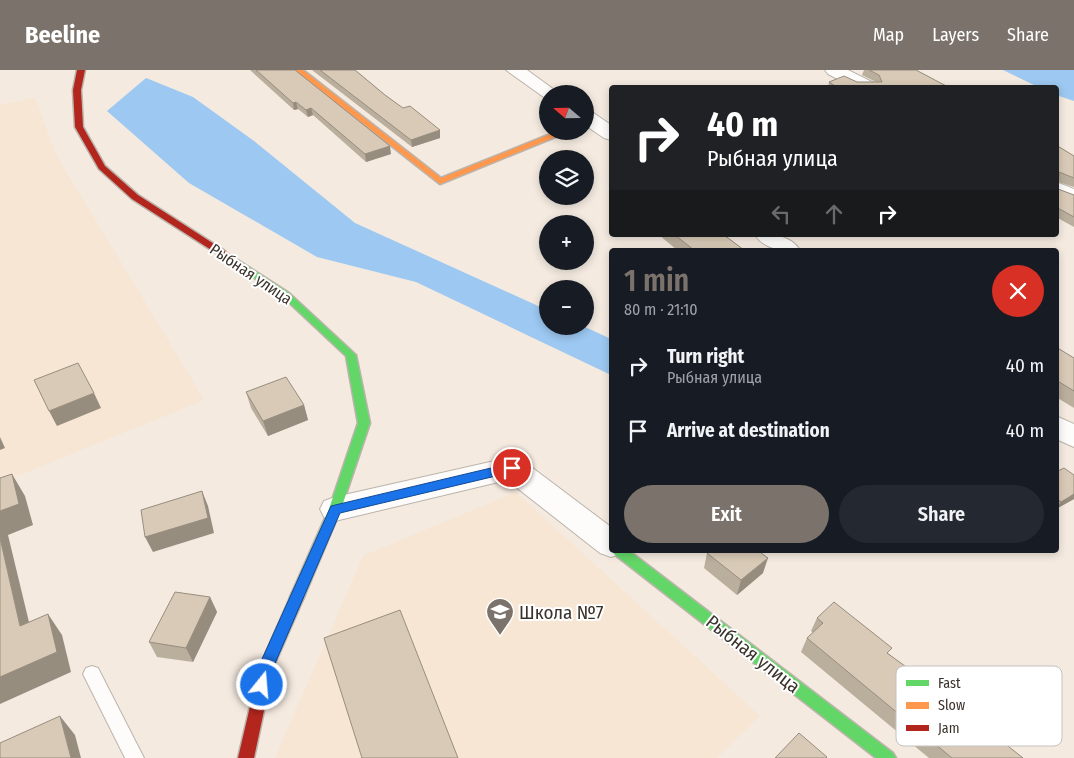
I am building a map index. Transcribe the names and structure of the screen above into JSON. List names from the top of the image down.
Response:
{
  "streets": {
    "street": ["Рыбная улица"]
  },
  "places": {
    "school or university": ["Школа №7"]
  },
  "legend": ["Fast", "Slow", "Jam"],
  "north": "left",
  "page": {
    "header": "Beeline",
    "nav": ["Map", "Layers", "Share"],
    "map_buttons": ["+", "−"],
    "turn": ["40 m", "Рыбная улица"],
    "heading": ["1 min", "80 m · 21:10"],
    "list": [
      {
        "name": "Turn right",
        "note": "Рыбная улица",
        "value": "40 m"
      },
      {
        "name": "Arrive at destination",
        "value": "40 m"
      }
    ],
    "buttons": ["Exit", "Share"]
  }
}
